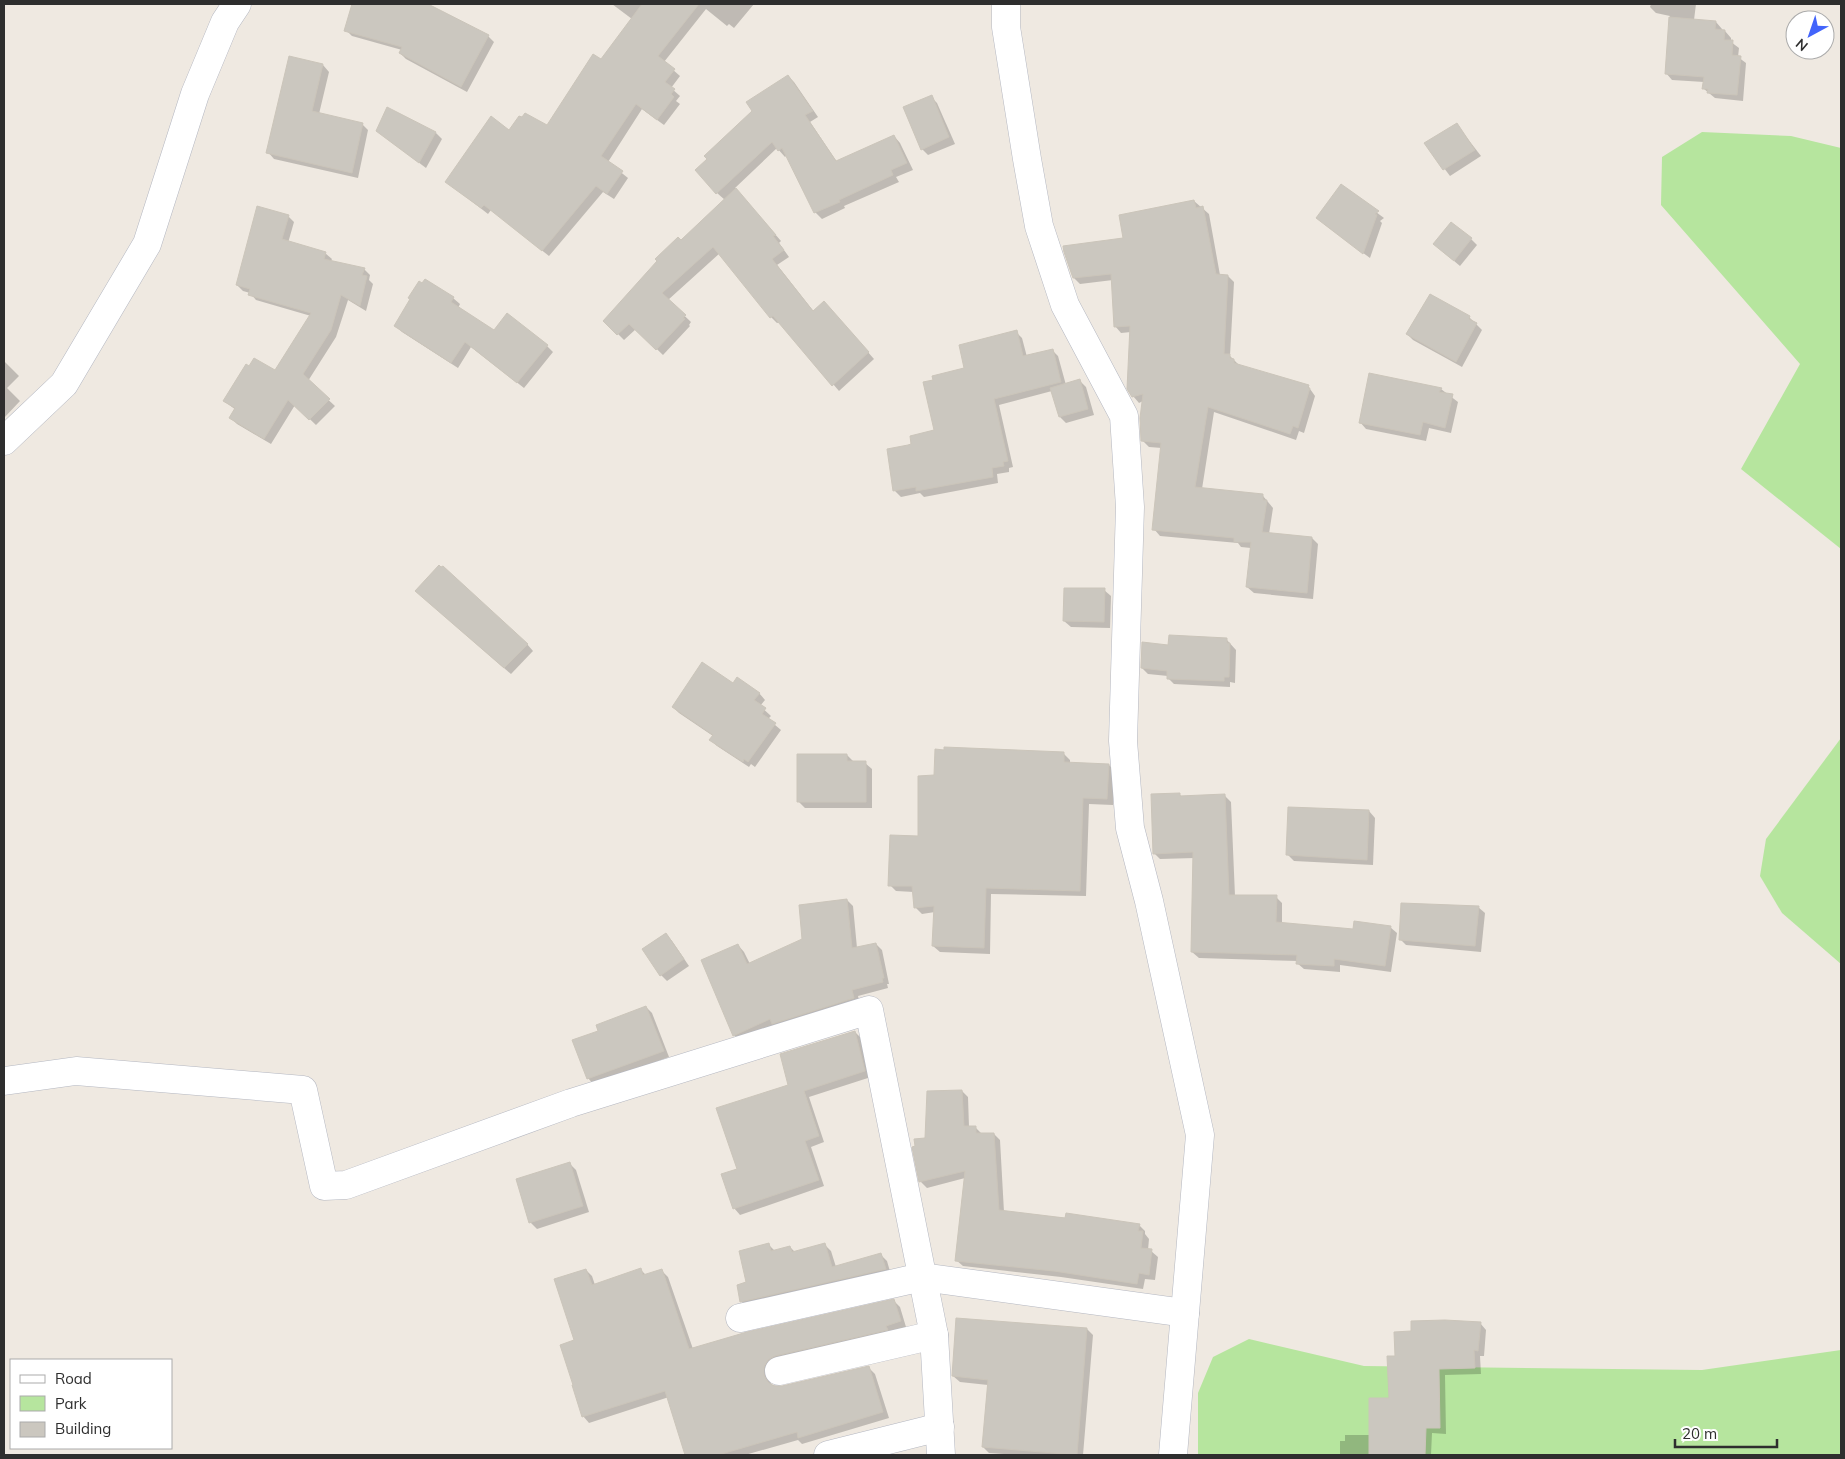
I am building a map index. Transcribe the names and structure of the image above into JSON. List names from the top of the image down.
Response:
{
  "legend": ["Road", "Park", "Building"],
  "scale_bar": "20 m",
  "north": "bottom left"
}
